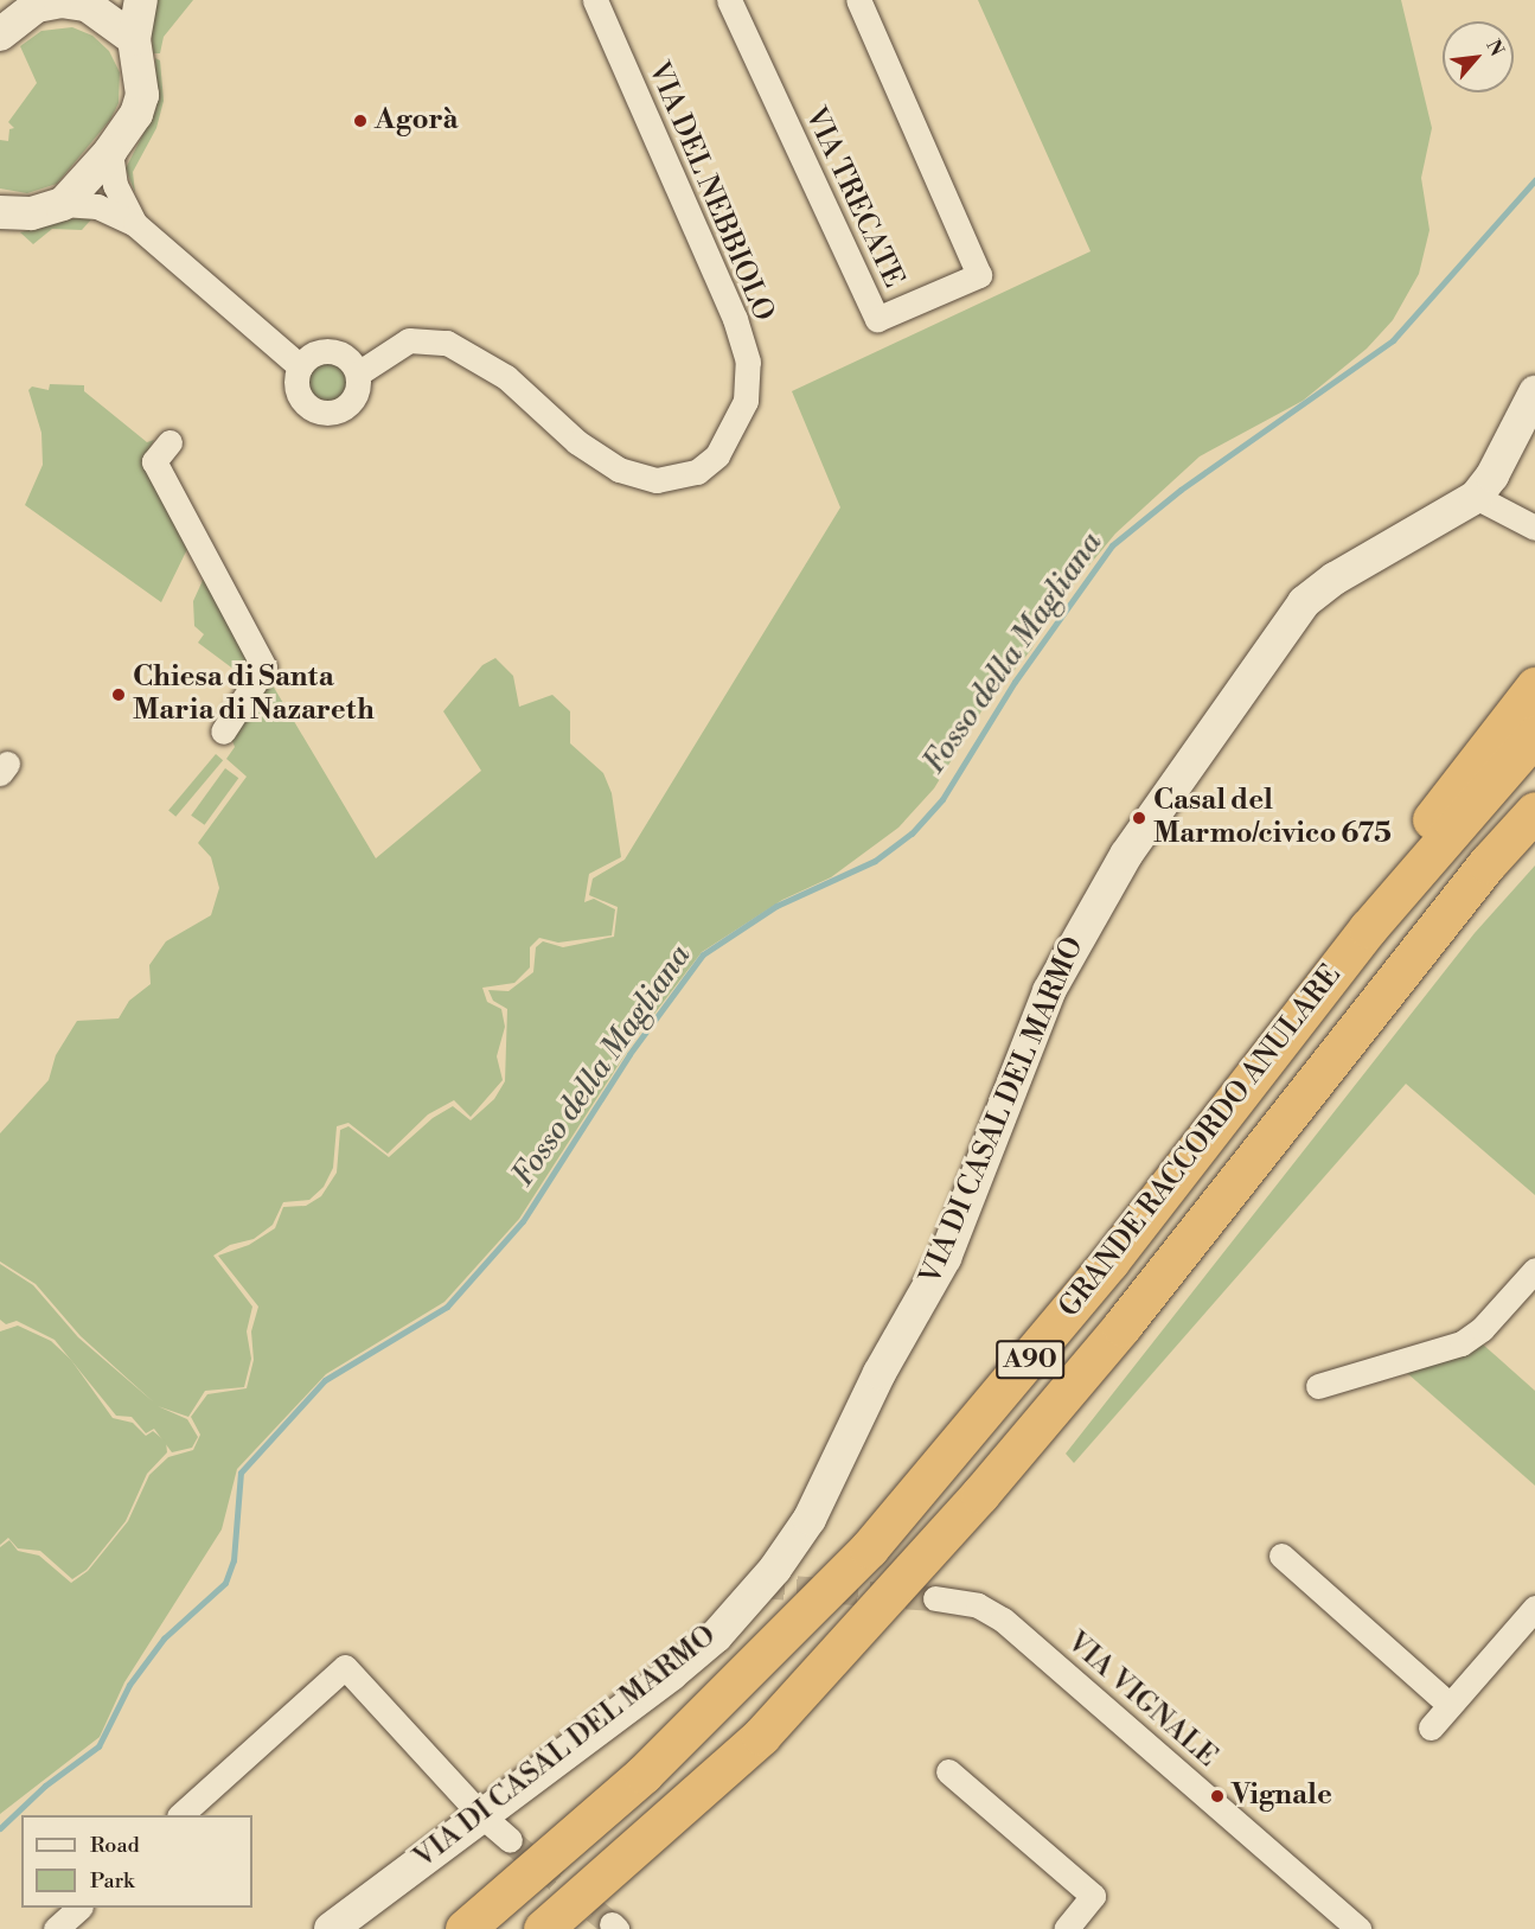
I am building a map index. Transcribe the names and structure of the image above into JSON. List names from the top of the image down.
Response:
{
  "streets": {
    "highway": ["GRANDE RACCORDO ANULARE", "A90"],
    "main road": ["VIA DI CASAL DEL MARMO"],
    "street": ["VIA DEL NEBBIOLO", "VIA TRECATE", "VIA VIGNALE"]
  },
  "water": ["Fosso della Magliana"],
  "places": [
    "Agorà",
    "Chiesa di Santa Maria di Nazareth",
    "Casal del Marmo/civico 675",
    "Vignale"
  ],
  "legend": ["Road", "Park"],
  "north": "top right"
}
